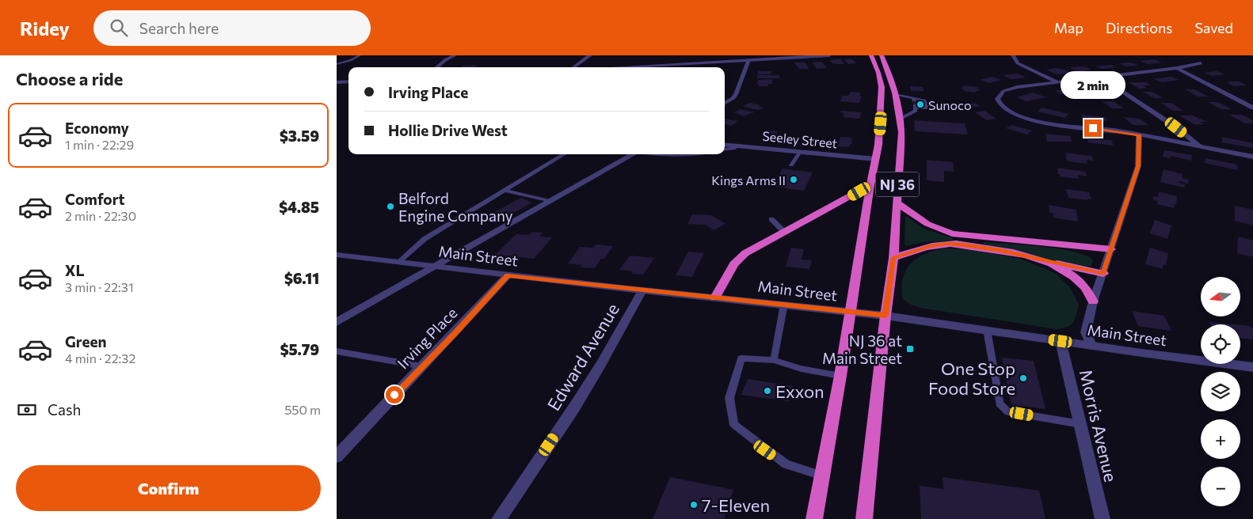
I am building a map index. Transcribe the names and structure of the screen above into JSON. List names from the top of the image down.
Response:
{
  "streets": {
    "highway": ["NJ 36"],
    "street": [
      "Seeley Street",
      "Main Street",
      "Irving Place",
      "Edward Avenue",
      "Morris Avenue"
    ]
  },
  "crossings": [
    ["Seeley Street", "NJ 36"],
    ["NJ 36", "Main Street"],
    ["Main Street", "Irving Place"],
    ["Main Street", "Edward Avenue"],
    ["Main Street", "Morris Avenue"]
  ],
  "places": {
    "other": [
      "Sunoco",
      "Kings Arms II",
      "Belford Engine Company",
      "One Stop Food Store",
      "Exxon",
      "7-Eleven"
    ],
    "transit": ["NJ 36 at Main Street"]
  },
  "north": "left",
  "page": {
    "header": "Ridey",
    "search": "Search here",
    "nav": ["Map", "Directions", "Saved"],
    "heading": "Choose a ride",
    "banner": ["Irving Place", "Hollie Drive West"],
    "bubble": "2 min",
    "list": [
      {
        "name": "Economy",
        "note": "1 min · 22:29",
        "value": "$3.59"
      },
      {
        "name": "Comfort",
        "note": "2 min · 22:30",
        "value": "$4.85"
      },
      {
        "name": "XL",
        "note": "3 min · 22:31",
        "value": "$6.11"
      },
      {
        "name": "Green",
        "note": "4 min · 22:32",
        "value": "$5.79"
      }
    ],
    "map_buttons": ["+", "−"],
    "pay": ["Cash", "550 m"],
    "buttons": "Confirm"
  }
}
